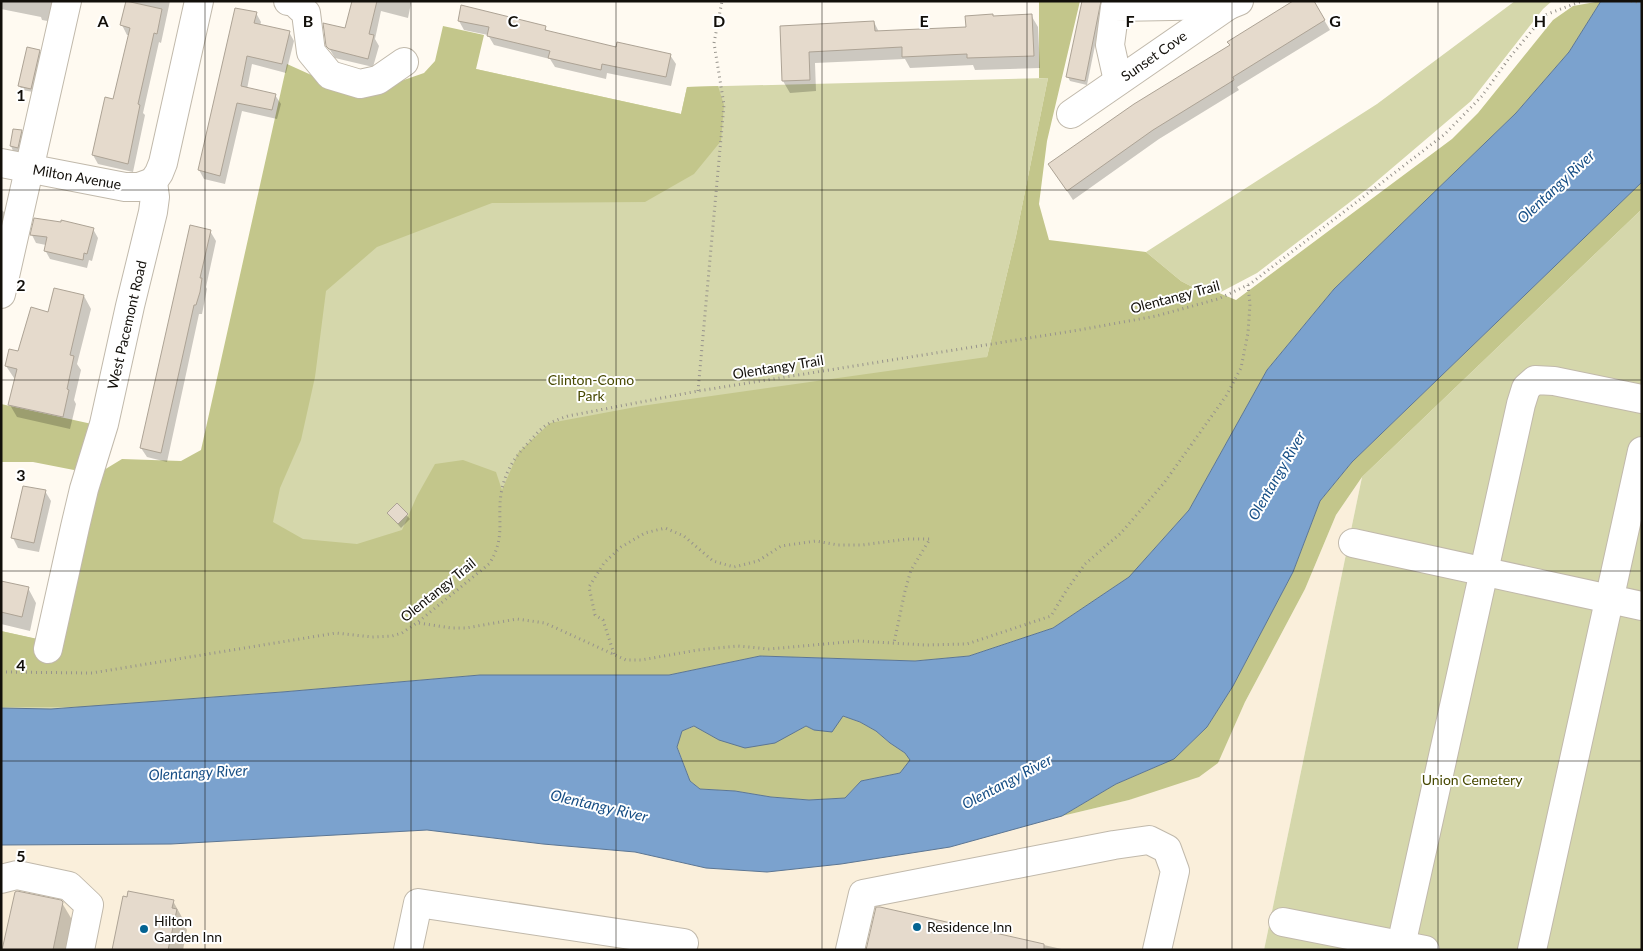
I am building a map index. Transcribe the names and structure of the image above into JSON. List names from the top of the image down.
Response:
{
  "streets": {
    "street": ["Sunset Cove", "Milton Avenue", "West Pacemont Road"],
    "path": ["Olentangy Trail"]
  },
  "crossings": [
    ["Milton Avenue", "West Pacemont Road"]
  ],
  "water": ["Olentangy River"],
  "parks": ["Clinton-Como Park", "Union Cemetery"],
  "places": ["Residence Inn", "Hilton Garden Inn"],
  "grid": {
    "columns": [
      "A",
      "B",
      "C",
      "D",
      "E",
      "F",
      "G",
      "H"
    ],
    "rows": [
      "1",
      "2",
      "3",
      "4",
      "5"
    ]
  }
}
